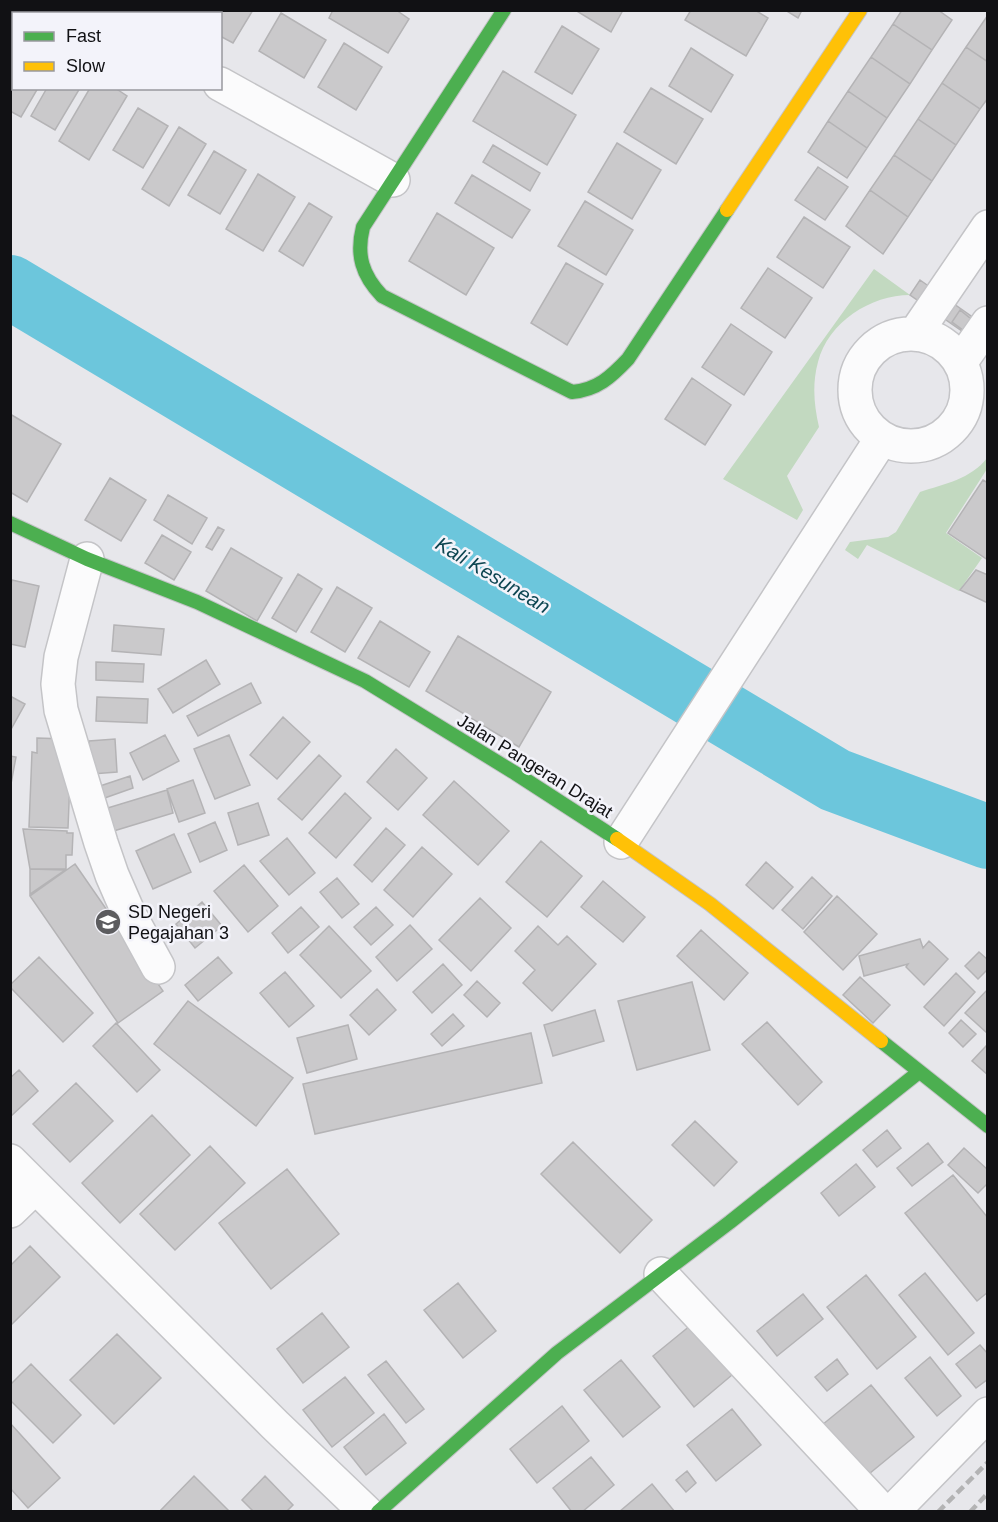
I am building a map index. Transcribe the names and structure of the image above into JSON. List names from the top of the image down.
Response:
{
  "streets": {
    "street": ["Jalan Pangeran Drajat"]
  },
  "water": ["Kali Kesunean"],
  "places": {
    "school or university": ["SD Negeri Pegajahan 3"]
  },
  "legend": ["Fast", "Slow"]
}
